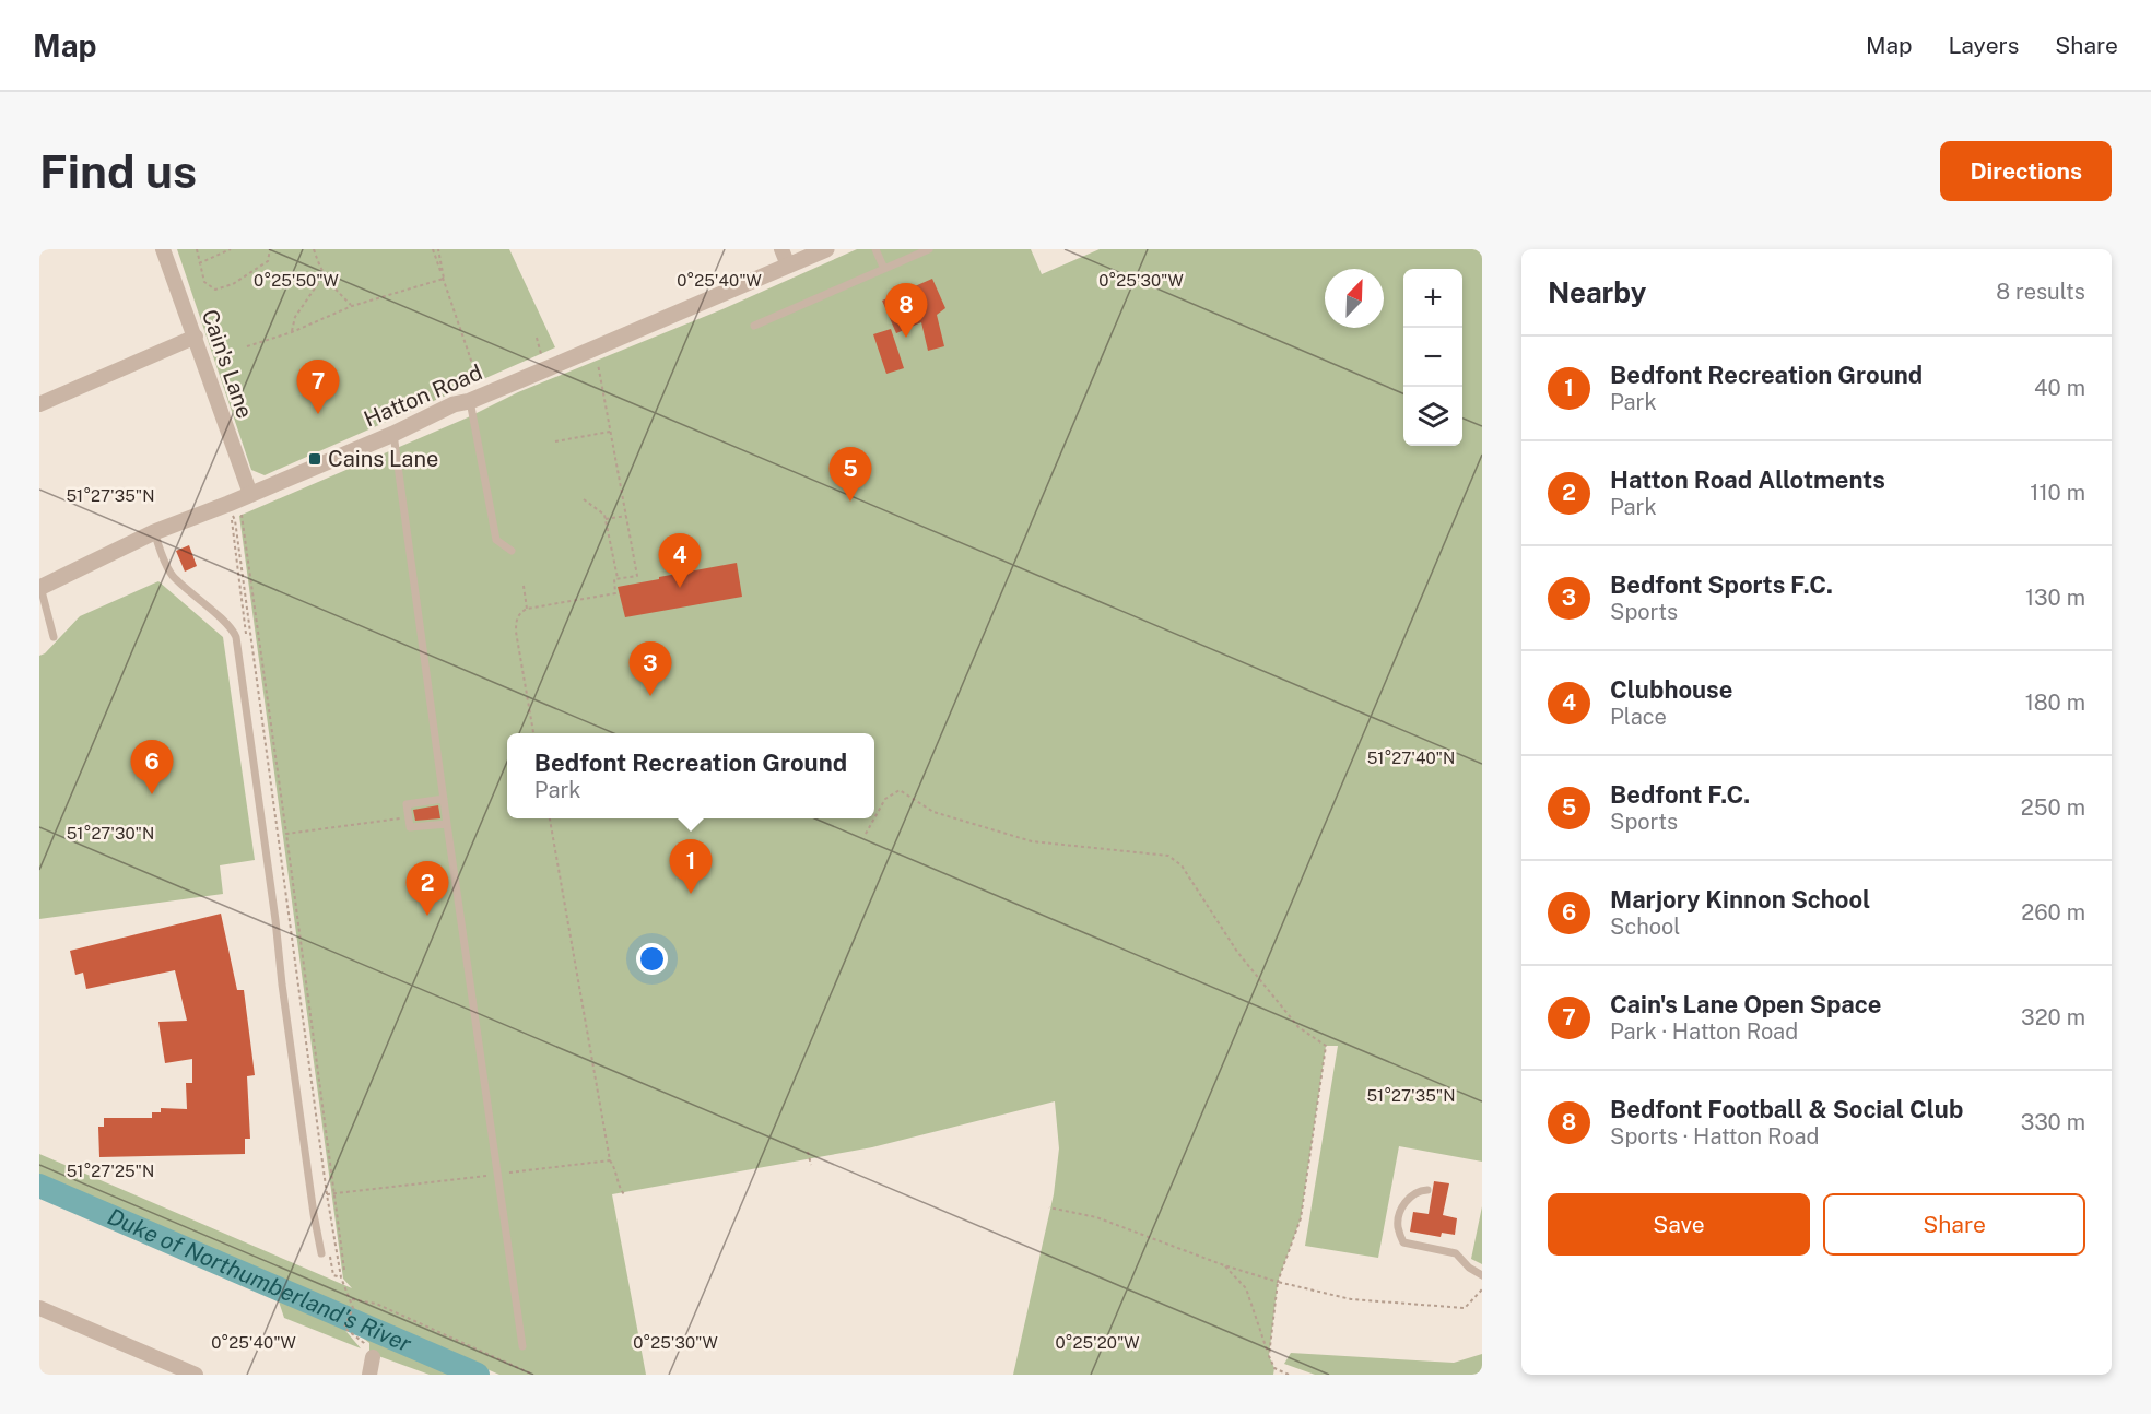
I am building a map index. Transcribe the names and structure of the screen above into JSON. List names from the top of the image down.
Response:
{
  "streets": {
    "street": ["Cain's Lane", "Hatton Road"]
  },
  "crossings": [
    ["Cain's Lane", "Hatton Road"]
  ],
  "water": ["Duke of Northumberland's River"],
  "places": {
    "transit": ["Cains Lane"]
  },
  "north": "top right",
  "page": {
    "header": "Map",
    "nav": ["Map", "Layers", "Share"],
    "buttons": [
      "Directions",
      ["Save", "Share"]
    ],
    "title": "Find us",
    "heading": ["Nearby", "8 results"],
    "map_buttons": ["+", "−"],
    "pins": [
      "8",
      "7",
      "5",
      "4",
      "3",
      "6",
      "1",
      "2"
    ],
    "list": [
      {
        "mark": "1",
        "name": "Bedfont Recreation Ground",
        "note": "Park",
        "value": "40 m"
      },
      {
        "mark": "2",
        "name": "Hatton Road Allotments",
        "note": "Park",
        "value": "110 m"
      },
      {
        "mark": "3",
        "name": "Bedfont Sports F.C.",
        "note": "Sports",
        "value": "130 m"
      },
      {
        "mark": "4",
        "name": "Clubhouse",
        "note": "Place",
        "value": "180 m"
      },
      {
        "mark": "5",
        "name": "Bedfont F.C.",
        "note": "Sports",
        "value": "250 m"
      },
      {
        "mark": "6",
        "name": "Marjory Kinnon School",
        "note": "School",
        "value": "260 m"
      },
      {
        "mark": "7",
        "name": "Cain's Lane Open Space",
        "note": "Park · Hatton Road",
        "value": "320 m"
      },
      {
        "mark": "8",
        "name": "Bedfont Football & Social Club",
        "note": "Sports · Hatton Road",
        "value": "330 m"
      }
    ],
    "popup": ["Bedfont Recreation Ground", "Park"]
  },
  "coordinates": [
    "0°25'50\"W",
    "0°25'40\"W",
    "0°25'30\"W",
    "51°27'35\"N",
    "51°27'40\"N",
    "51°27'30\"N",
    "51°27'25\"N",
    "0°25'20\"W"
  ]
}
